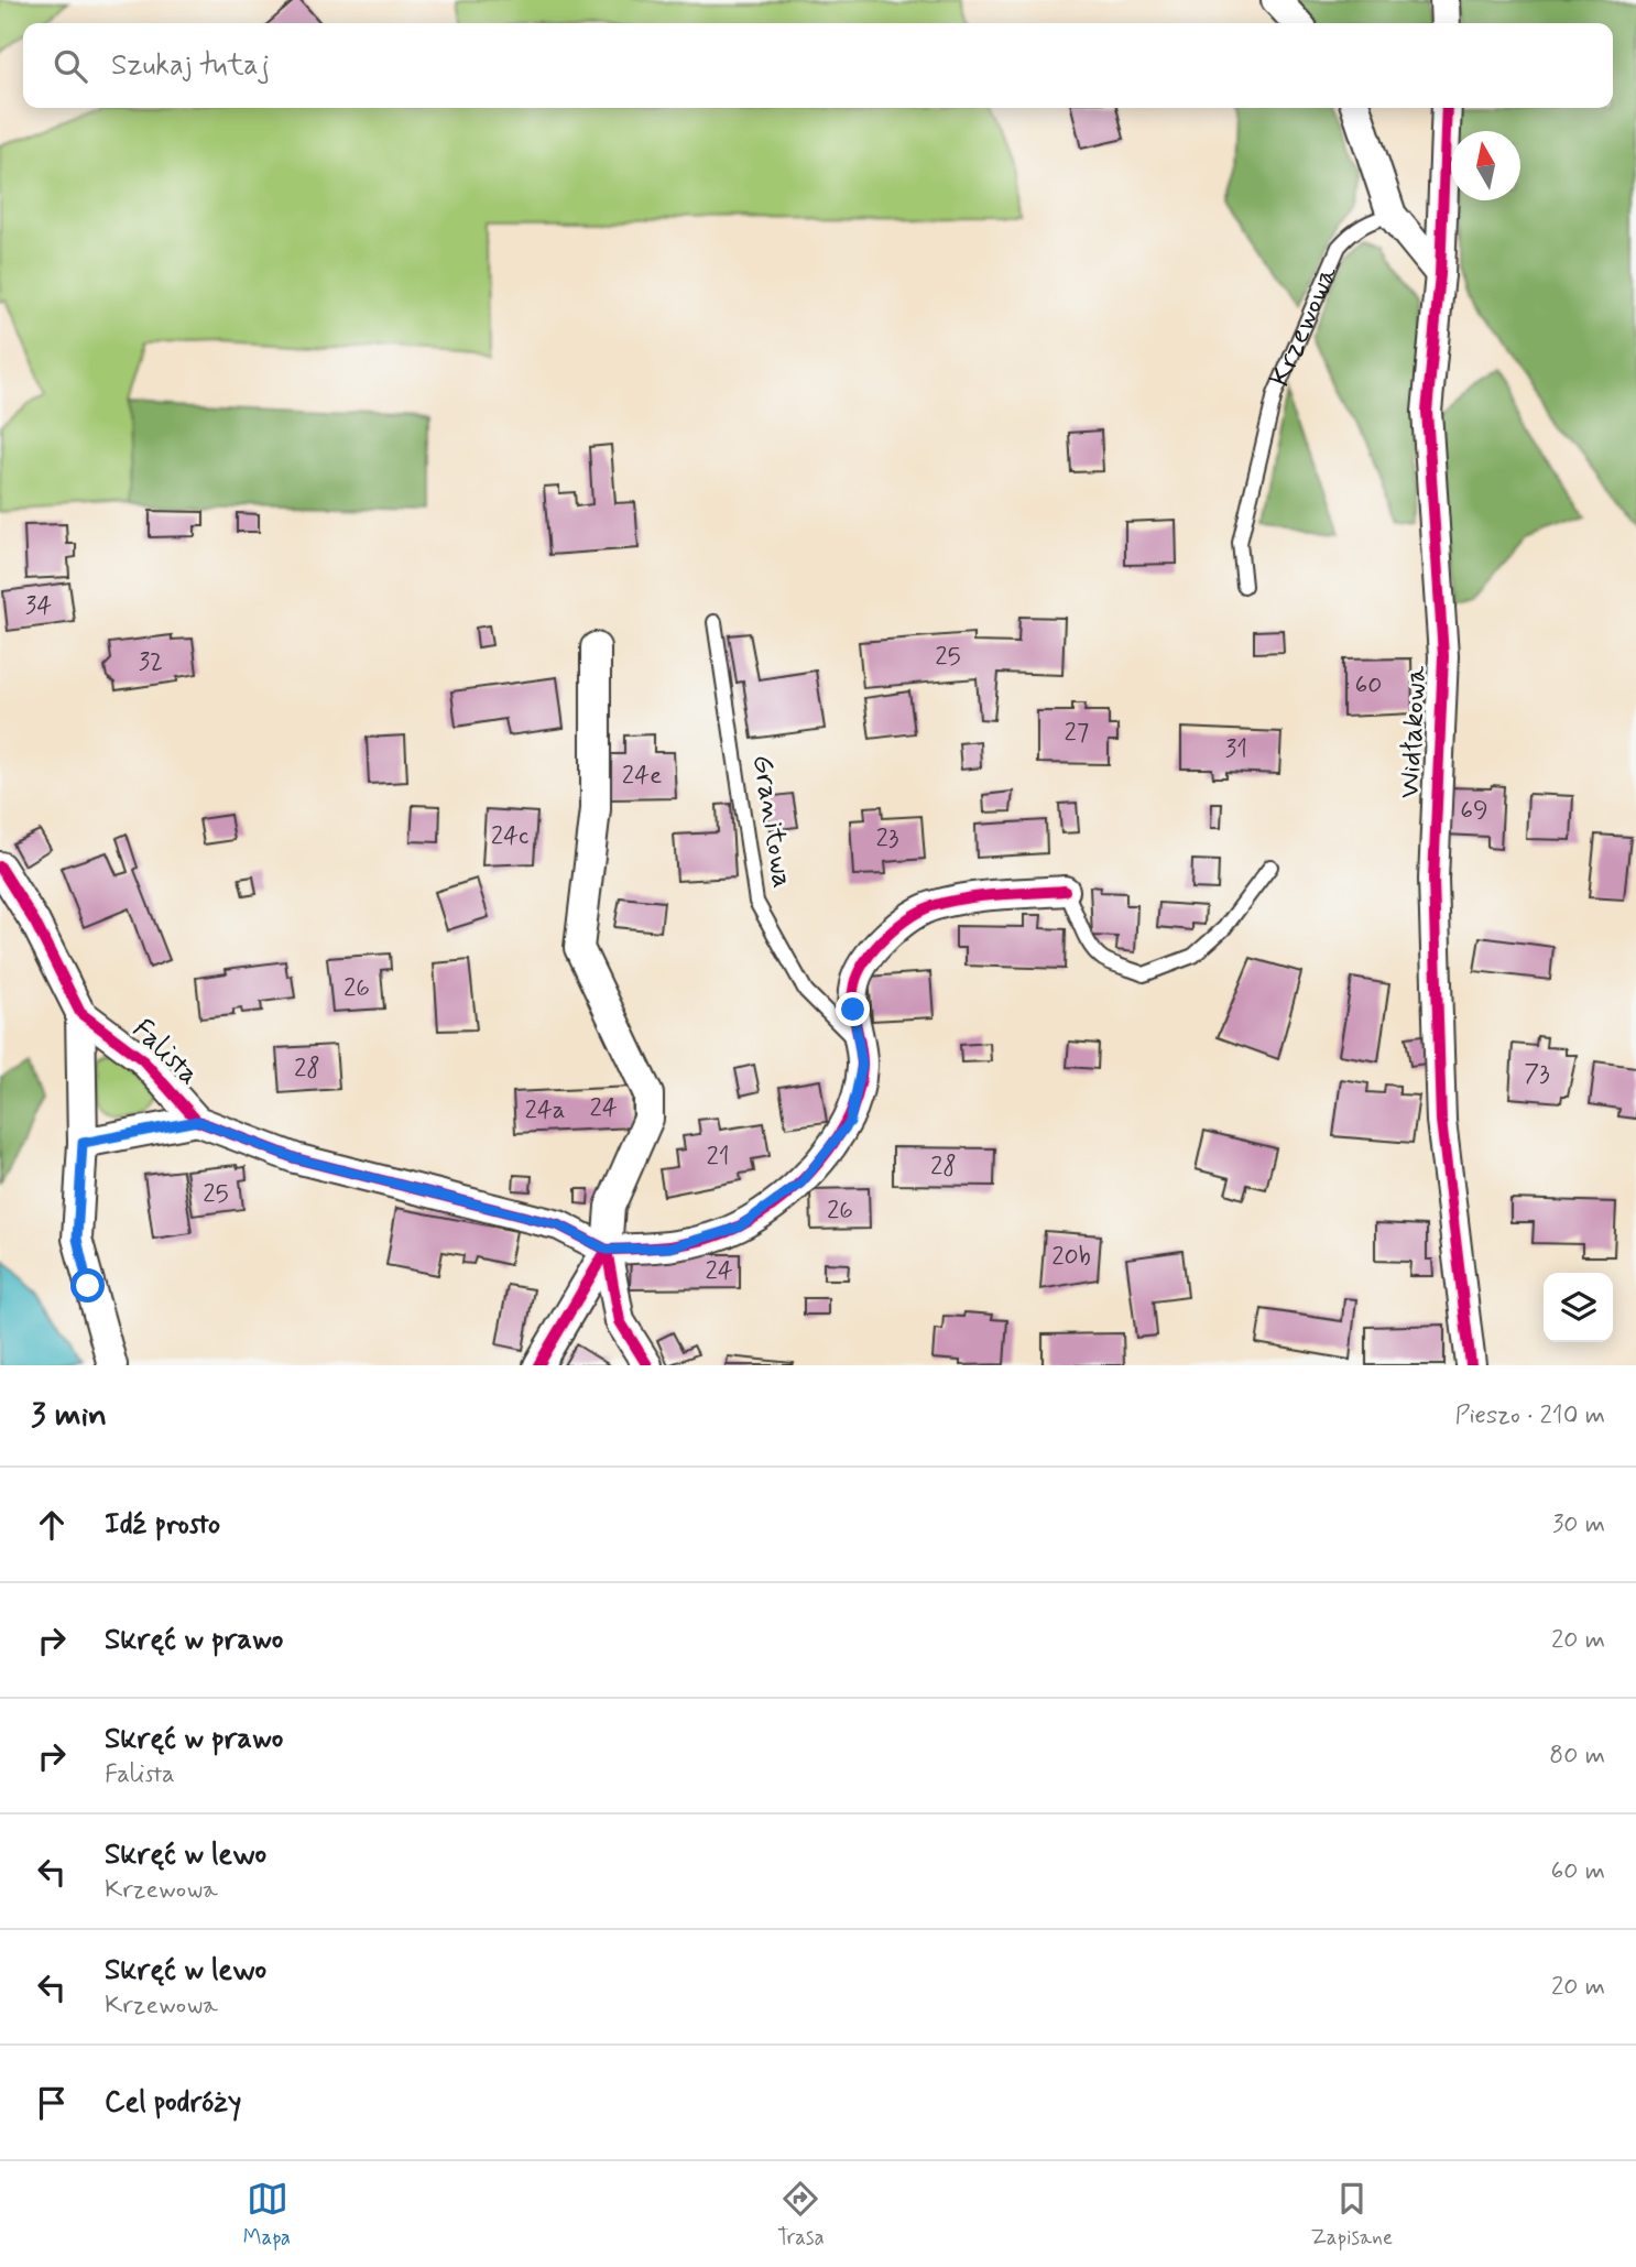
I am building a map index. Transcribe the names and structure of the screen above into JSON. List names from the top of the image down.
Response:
{
  "streets": {
    "street": ["Widłakowa", "Falista"],
    "lane": ["Krzewowa", "Granitowa"]
  },
  "house_numbers": [
    "34",
    "25",
    "32",
    "60",
    "27",
    "31",
    "24e",
    "69",
    "24c",
    "23",
    "26",
    "28",
    "73",
    "24",
    "24a",
    "21",
    "28",
    "25",
    "26",
    "20b",
    "24"
  ],
  "north": "top",
  "page": {
    "search": "Szukaj tutaj",
    "heading": ["3 min", "Pieszo · 210 m"],
    "list": [
      ["Idź prosto", "30 m"],
      ["Skręć w prawo", "20 m"],
      ["Skręć w prawo", "Falista", "80 m"],
      ["Skręć w lewo", "Krzewowa", "60 m"],
      ["Skręć w lewo", "Krzewowa", "20 m"],
      "Cel podróży"
    ],
    "nav": ["Mapa", "Trasa", "Zapisane"]
  }
}
